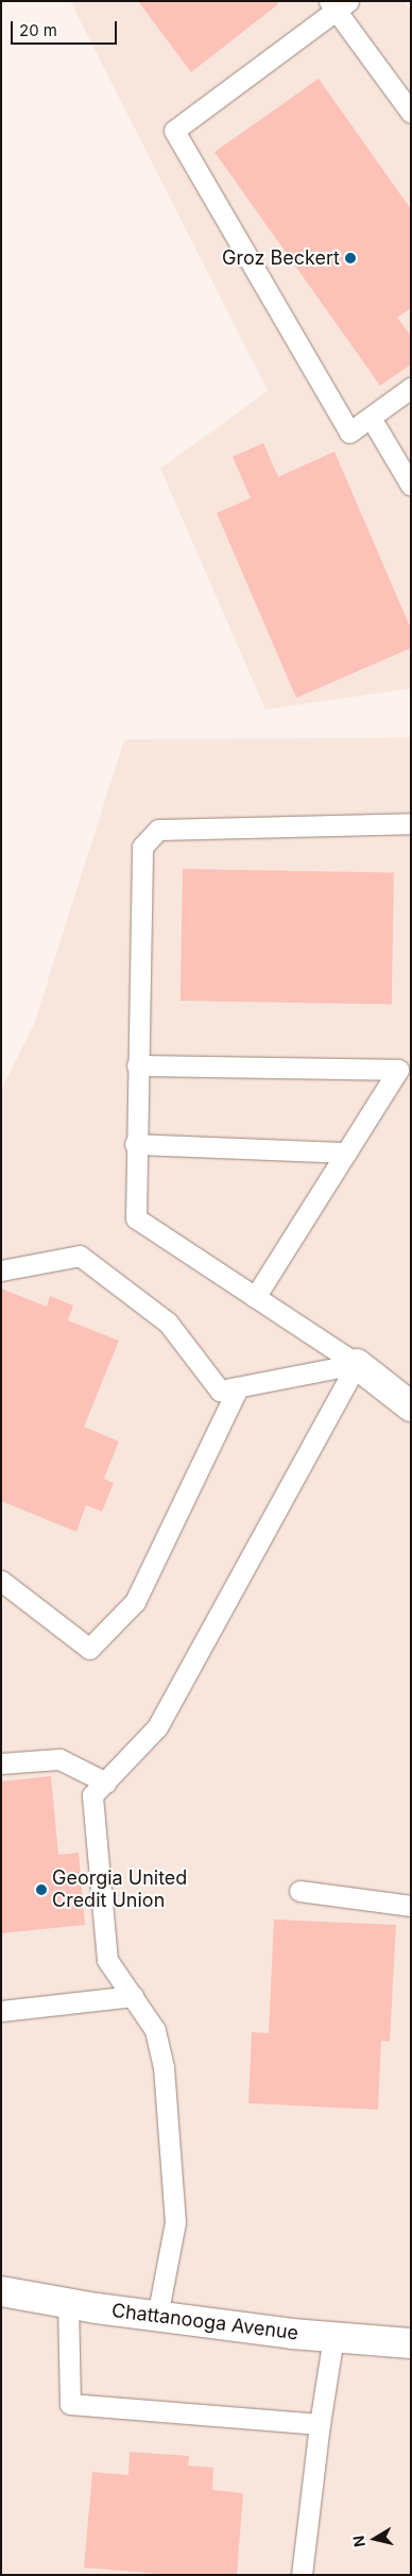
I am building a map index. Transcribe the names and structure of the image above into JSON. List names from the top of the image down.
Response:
{
  "streets": {
    "street": ["Chattanooga Avenue"]
  },
  "places": ["Groz Beckert", "Georgia United Credit Union"],
  "scale_bar": "20 m",
  "north": "left"
}
